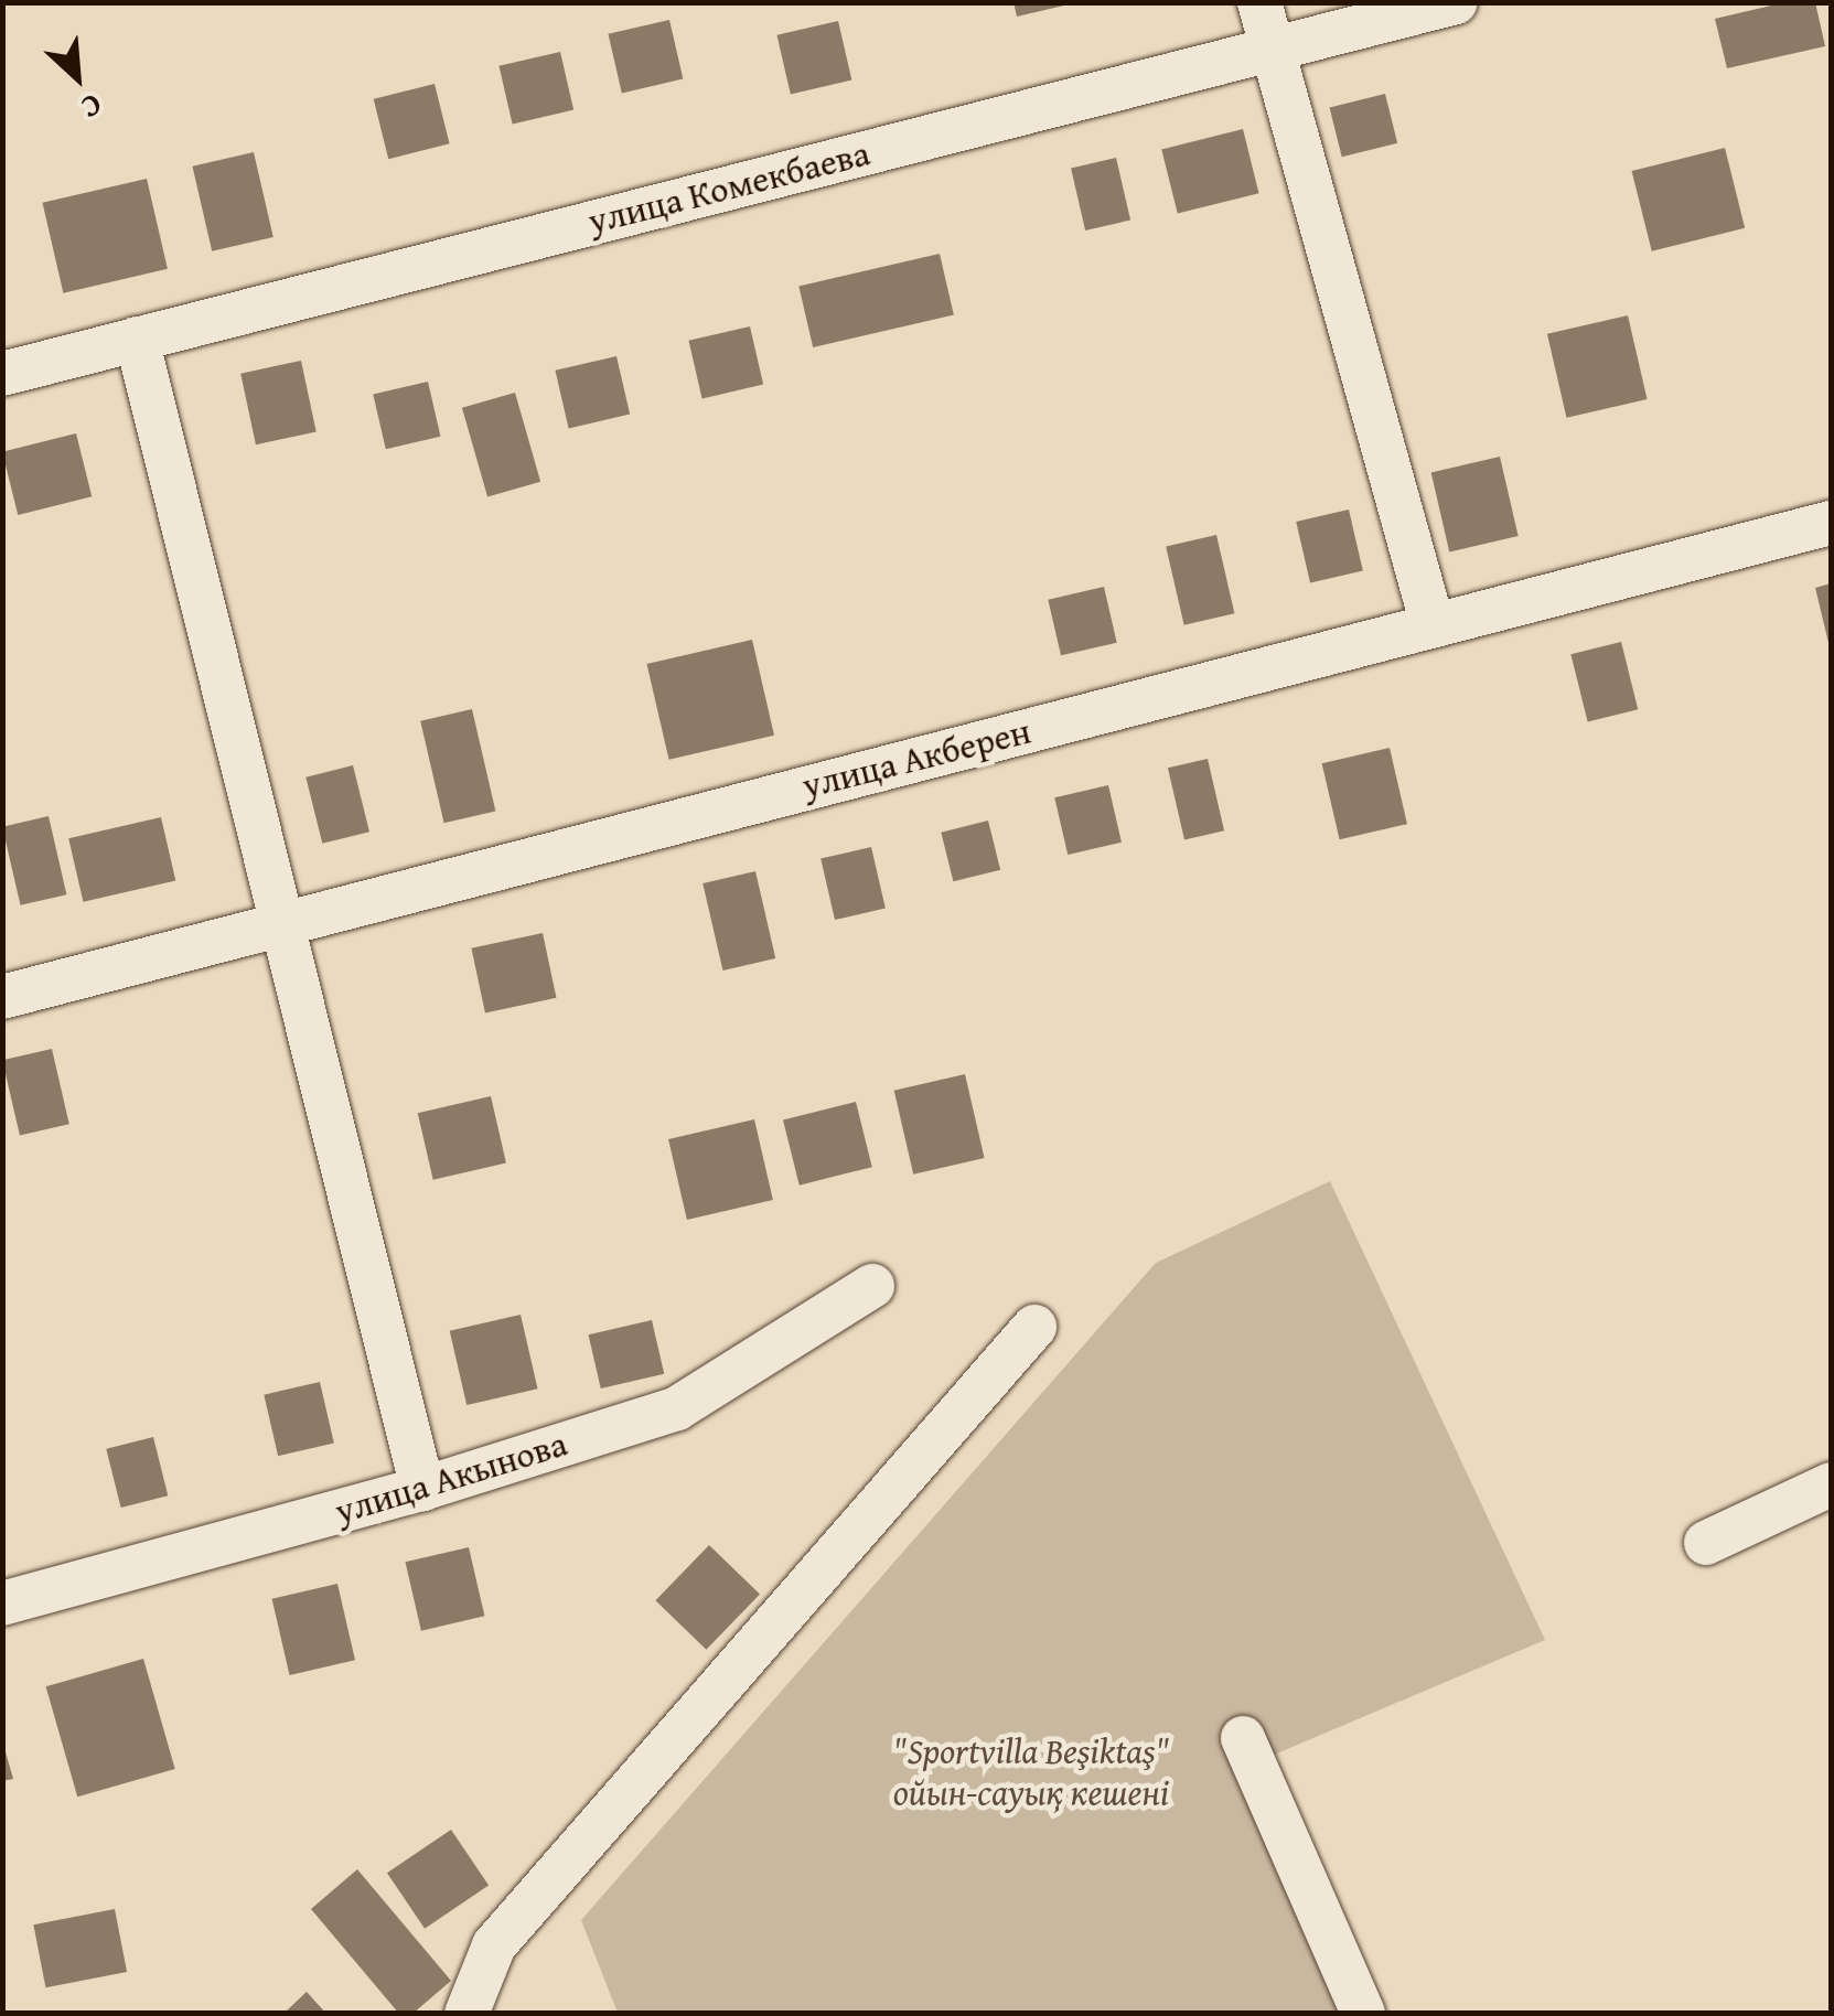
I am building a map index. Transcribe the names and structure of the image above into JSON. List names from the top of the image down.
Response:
{
  "streets": {
    "street": ["улица Комекбаева", "улица Акберен", "улица Акынова"]
  },
  "parks": ["\"Sportvilla Beşiktaş\" ойын-сауық кешені"],
  "north": "bottom right"
}
